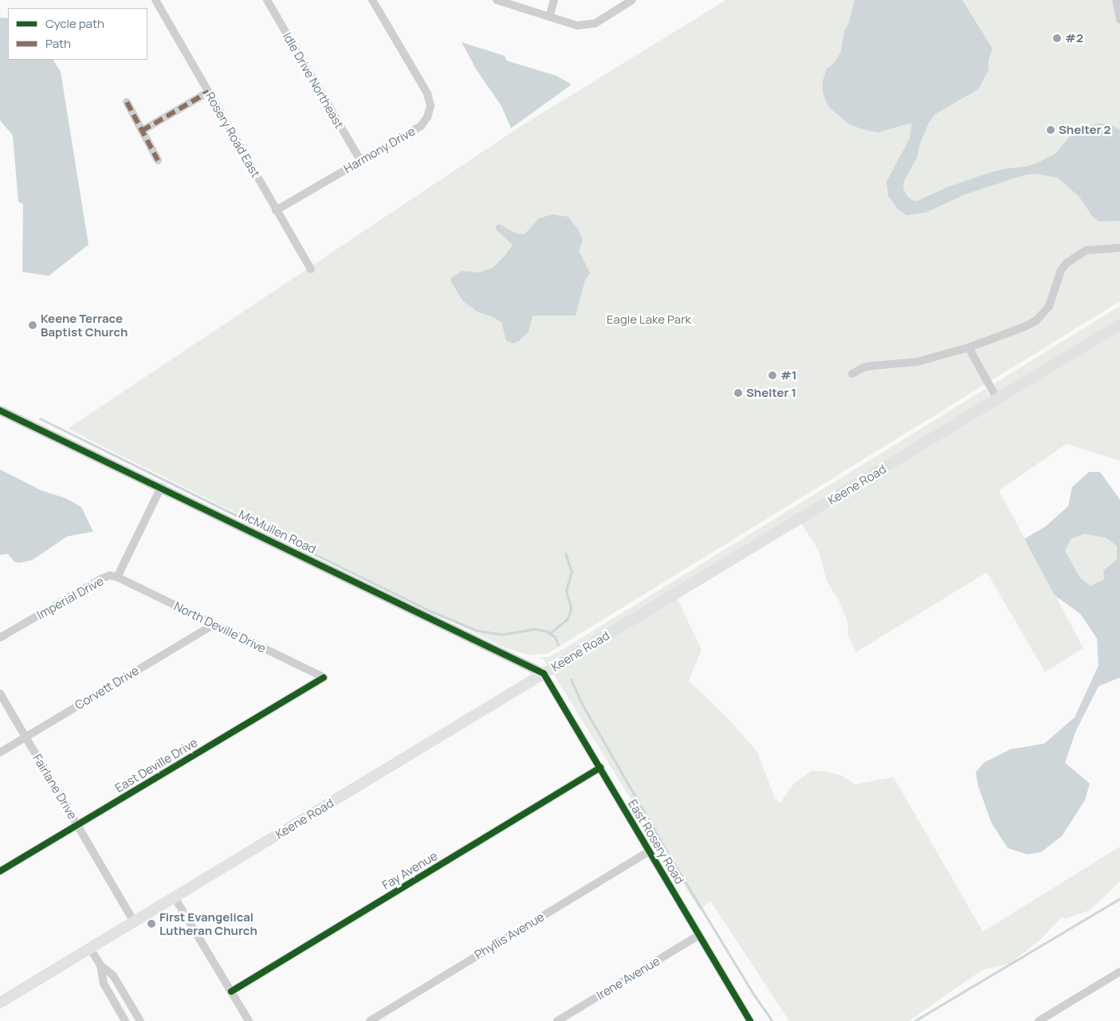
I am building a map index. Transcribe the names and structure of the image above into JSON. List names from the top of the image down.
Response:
{
  "streets": {
    "main road": ["Keene Road"],
    "street": [
      "Idle Drive Northeast",
      "Rosery Road East",
      "Harmony Drive",
      "McMullen Road",
      "Imperial Drive",
      "North Deville Drive",
      "Corvett Drive",
      "East Deville Drive",
      "Fairlane Drive",
      "East Rosery Road",
      "Fay Avenue",
      "Phyllis Avenue",
      "Irene Avenue"
    ]
  },
  "crossings": [
    ["Idle Drive Northeast", "Harmony Drive"],
    ["Rosery Road East", "Harmony Drive"],
    ["Keene Road", "McMullen Road"],
    ["Keene Road", "Fairlane Drive"],
    ["Keene Road", "East Rosery Road"],
    ["McMullen Road", "Imperial Drive"],
    ["McMullen Road", "East Rosery Road"],
    ["Imperial Drive", "North Deville Drive"],
    ["North Deville Drive", "Corvett Drive"],
    ["North Deville Drive", "East Deville Drive"],
    ["Corvett Drive", "Fairlane Drive"],
    ["East Deville Drive", "Fairlane Drive"],
    ["East Rosery Road", "Fay Avenue"],
    ["East Rosery Road", "Phyllis Avenue"],
    ["East Rosery Road", "Irene Avenue"]
  ],
  "parks": ["Eagle Lake Park"],
  "places": [
    "#2",
    "Shelter 2",
    "Keene Terrace Baptist Church",
    "#1",
    "Shelter 1",
    "First Evangelical Lutheran Church"
  ],
  "legend": ["Cycle path", "Path"]
}
